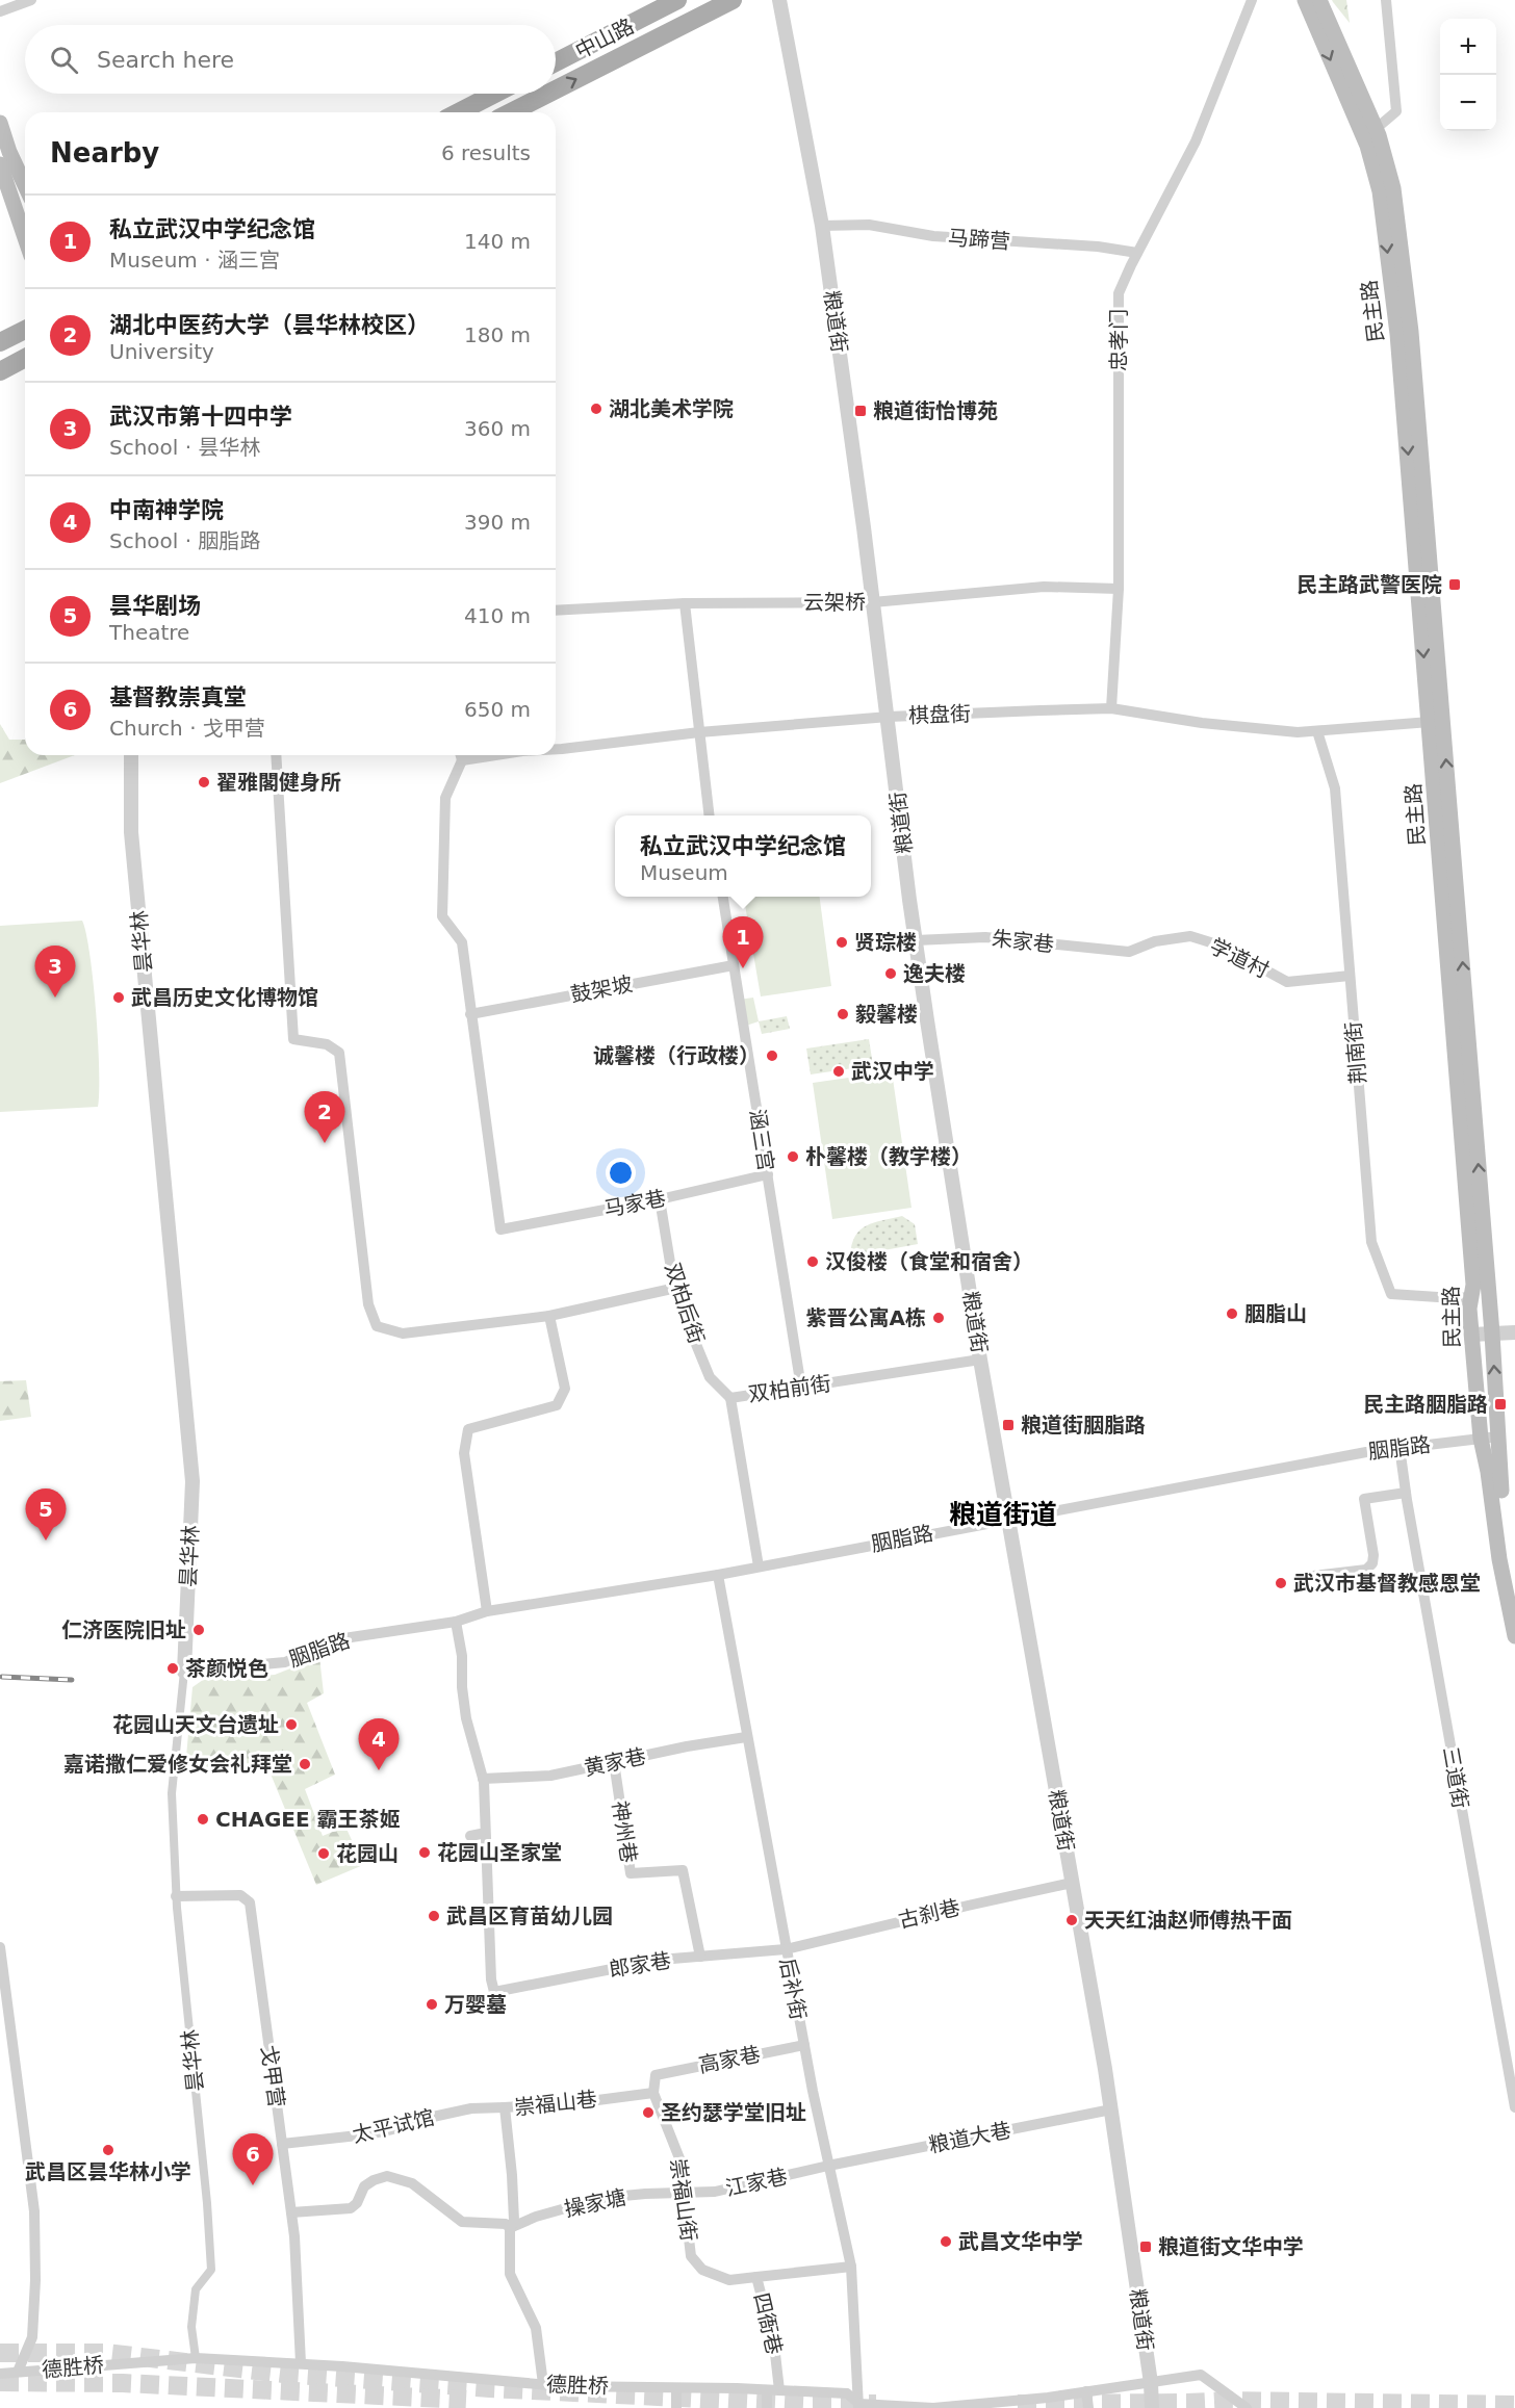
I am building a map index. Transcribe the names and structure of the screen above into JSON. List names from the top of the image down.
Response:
{
  "streets": {
    "main road": ["中山路", "民主路"],
    "street": [
      "马蹄营",
      "粮道街",
      "忠孝门",
      "云架桥",
      "棋盘街",
      "昙华林",
      "朱家巷",
      "学道村",
      "鼓架坡",
      "荆南街",
      "涵三宫",
      "马家巷",
      "双柏后街",
      "双柏前街",
      "胭脂路",
      "黄家巷",
      "三道街",
      "神州巷",
      "古刹巷",
      "郎家巷",
      "后补街",
      "高家巷",
      "戈甲营",
      "崇福山巷",
      "太平试馆",
      "粮道大巷",
      "江家巷",
      "崇福山街",
      "操家塘",
      "四衙巷",
      "德胜桥"
    ]
  },
  "crossings": [
    ["马蹄营", "粮道街"],
    ["马蹄营", "忠孝门"],
    ["民主路", "棋盘街"],
    ["民主路", "荆南街"],
    ["民主路", "胭脂路"],
    ["粮道街", "云架桥"],
    ["粮道街", "棋盘街"],
    ["粮道街", "朱家巷"],
    ["粮道街", "双柏前街"],
    ["粮道街", "胭脂路"],
    ["粮道街", "古刹巷"],
    ["粮道街", "粮道大巷"],
    ["粮道街", "德胜桥"],
    ["忠孝门", "云架桥"],
    ["忠孝门", "棋盘街"],
    ["棋盘街", "荆南街"],
    ["昙华林", "胭脂路"],
    ["昙华林", "戈甲营"],
    ["昙华林", "德胜桥"],
    ["朱家巷", "学道村"],
    ["学道村", "荆南街"],
    ["鼓架坡", "涵三宫"],
    ["鼓架坡", "马家巷"],
    ["涵三宫", "马家巷"],
    ["涵三宫", "双柏前街"],
    ["马家巷", "双柏后街"],
    ["双柏后街", "双柏前街"],
    ["双柏前街", "胭脂路"],
    ["胭脂路", "三道街"],
    ["胭脂路", "后补街"],
    ["黄家巷", "神州巷"],
    ["黄家巷", "郎家巷"],
    ["黄家巷", "后补街"],
    ["神州巷", "郎家巷"],
    ["古刹巷", "郎家巷"],
    ["古刹巷", "后补街"],
    ["郎家巷", "后补街"],
    ["后补街", "高家巷"],
    ["后补街", "粮道大巷"],
    ["后补街", "江家巷"],
    ["后补街", "四衙巷"],
    ["后补街", "德胜桥"],
    ["高家巷", "崇福山街"],
    ["戈甲营", "太平试馆"],
    ["戈甲营", "德胜桥"],
    ["崇福山巷", "太平试馆"],
    ["崇福山巷", "崇福山街"],
    ["崇福山巷", "操家塘"],
    ["崇福山巷", "德胜桥"],
    ["粮道大巷", "江家巷"],
    ["江家巷", "崇福山街"],
    ["江家巷", "操家塘"],
    ["崇福山街", "操家塘"],
    ["崇福山街", "四衙巷"],
    ["四衙巷", "德胜桥"]
  ],
  "districts": ["粮道街道"],
  "places": {
    "other": [
      "湖北美术学院",
      "翟雅閣健身所",
      "贤琮楼",
      "逸夫楼",
      "武昌历史文化博物馆",
      "毅馨楼",
      "诚馨楼（行政楼）",
      "武汉中学",
      "朴馨楼（教学楼）",
      "汉俊楼（食堂和宿舍）",
      "胭脂山",
      "紫晋公寓A栋",
      "武汉市基督教感恩堂",
      "仁济医院旧址",
      "茶颜悦色",
      "花园山天文台遗址",
      "嘉诺撒仁爱修女会礼拜堂",
      "CHAGEE 霸王茶姬",
      "花园山圣家堂",
      "花园山",
      "武昌区育苗幼儿园",
      "天天红油赵师傅热干面",
      "万婴墓",
      "圣约瑟学堂旧址",
      "武昌区昙华林小学",
      "武昌文华中学"
    ],
    "transit": [
      "粮道街怡博苑",
      "民主路武警医院",
      "民主路胭脂路",
      "粮道街胭脂路",
      "粮道街文华中学"
    ]
  },
  "page": {
    "map_buttons": ["+", "−"],
    "search": "Search here",
    "heading": ["Nearby", "6 results"],
    "list": [
      {
        "mark": "1",
        "name": "私立武汉中学纪念馆",
        "note": "Museum · 涵三宫",
        "value": "140 m"
      },
      {
        "mark": "2",
        "name": "湖北中医药大学（昙华林校区）",
        "note": "University",
        "value": "180 m"
      },
      {
        "mark": "3",
        "name": "武汉市第十四中学",
        "note": "School · 昙华林",
        "value": "360 m"
      },
      {
        "mark": "4",
        "name": "中南神学院",
        "note": "School · 胭脂路",
        "value": "390 m"
      },
      {
        "mark": "5",
        "name": "昙华剧场",
        "note": "Theatre",
        "value": "410 m"
      },
      {
        "mark": "6",
        "name": "基督教崇真堂",
        "note": "Church · 戈甲营",
        "value": "650 m"
      }
    ],
    "popup": ["私立武汉中学纪念馆", "Museum"],
    "pins": [
      "1",
      "3",
      "2",
      "5",
      "4",
      "6"
    ]
  }
}
